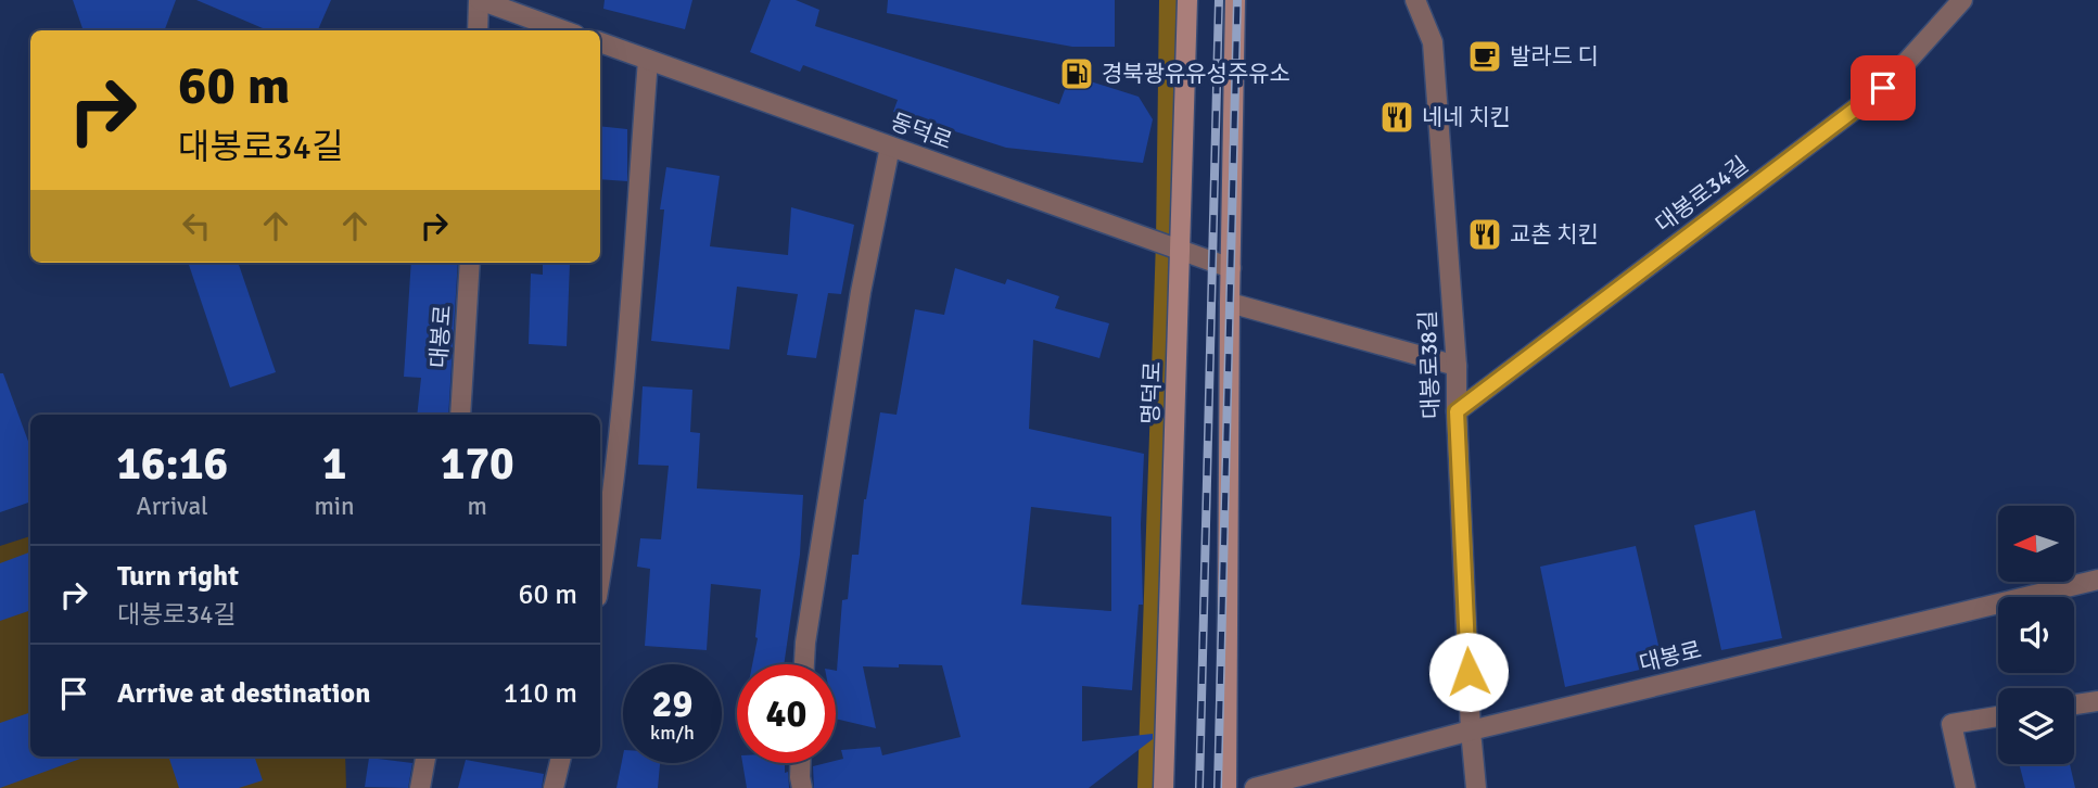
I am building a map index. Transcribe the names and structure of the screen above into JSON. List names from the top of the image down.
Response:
{
  "streets": {
    "main road": ["명덕로"],
    "street": [
      "동덕로",
      "대봉로34길",
      "대봉로",
      "대봉로38길"
    ]
  },
  "crossings": [
    ["동덕로", "명덕로"],
    ["대봉로34길", "대봉로38길"],
    ["대봉로", "대봉로38길"]
  ],
  "places": {
    "cafe": ["발라드 디"],
    "fuel station": ["경북광유유성주유소"],
    "restaurant": ["네네 치킨", "교촌 치킨"]
  },
  "north": "left",
  "page": {
    "turn": ["60 m", "대봉로34길"],
    "eta": [
      "16:16",
      "Arrival",
      "1",
      "min",
      "170",
      "m"
    ],
    "list": [
      {
        "name": "Turn right",
        "note": "대봉로34길",
        "value": "60 m"
      },
      {
        "name": "Arrive at destination",
        "value": "110 m"
      }
    ],
    "speed": "29 km/h",
    "limit": "40"
  }
}
